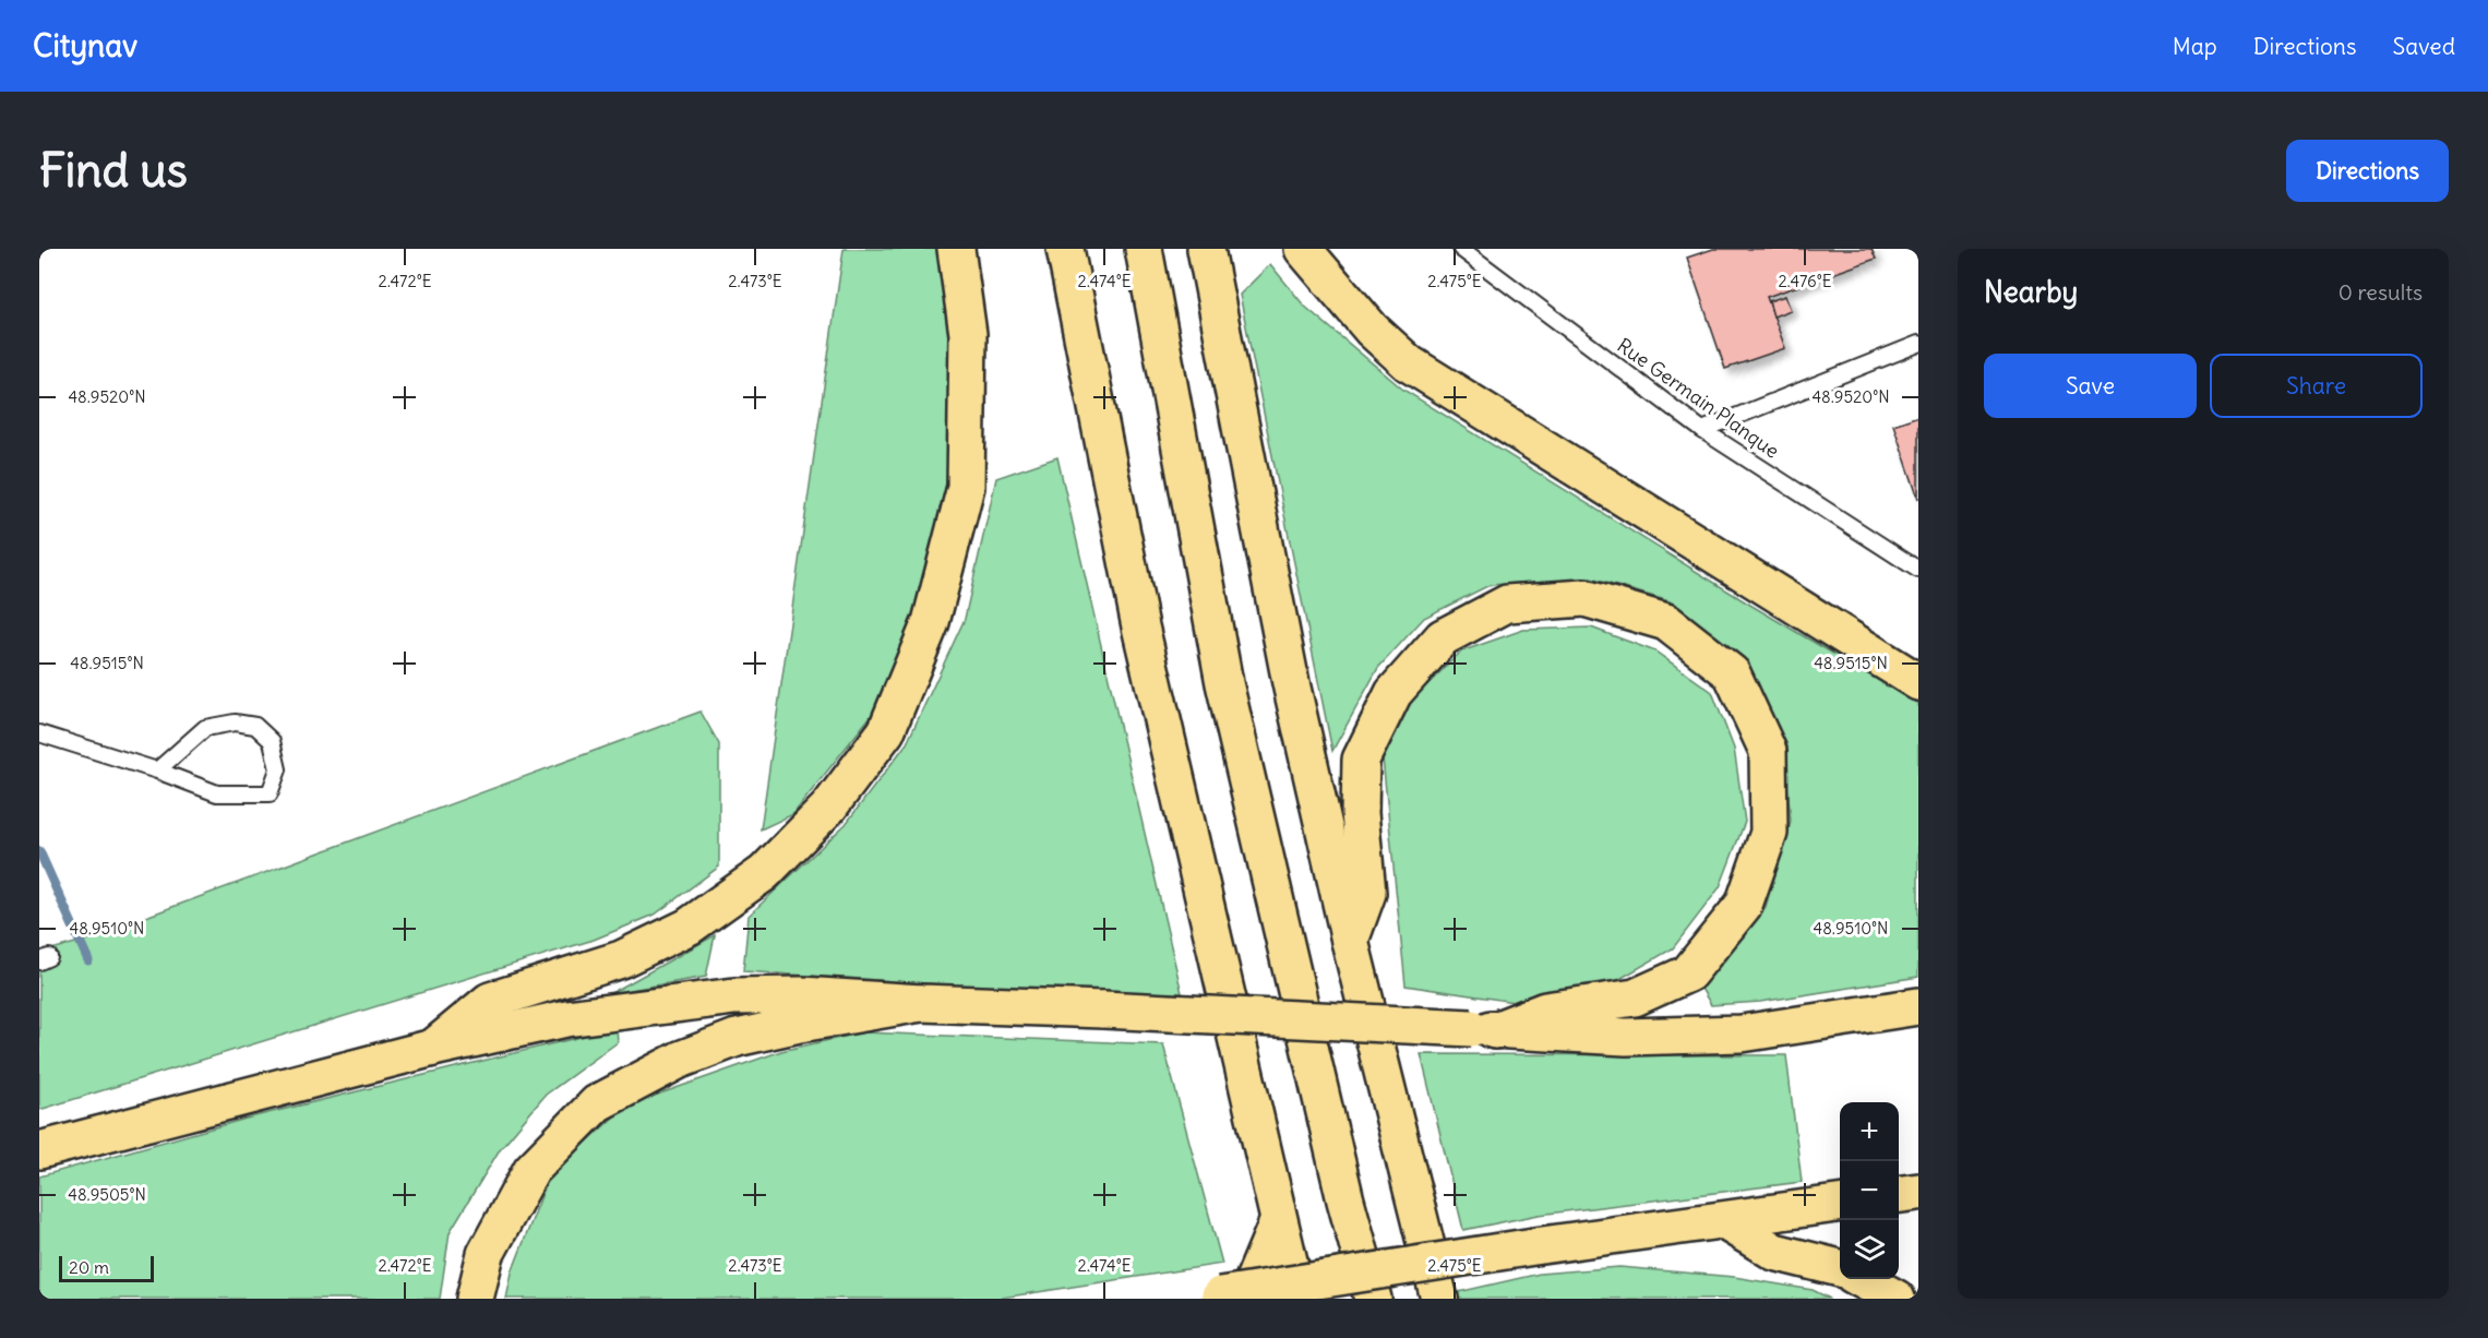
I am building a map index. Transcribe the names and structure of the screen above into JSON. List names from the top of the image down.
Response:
{
  "streets": {
    "lane": ["Rue Germain Planque"]
  },
  "scale_bar": "20 m",
  "page": {
    "header": "Citynav",
    "nav": ["Map", "Directions", "Saved"],
    "buttons": [
      "Directions",
      ["Save", "Share"]
    ],
    "title": "Find us",
    "heading": ["Nearby", "0 results"],
    "map_buttons": ["+", "−"],
    "scale": "20 m"
  },
  "coordinates": [
    "2.472°E",
    "2.473°E",
    "2.474°E",
    "2.475°E",
    "2.476°E",
    "48.9520°N",
    "48.9515°N",
    "48.9510°N",
    "48.9505°N"
  ]
}
